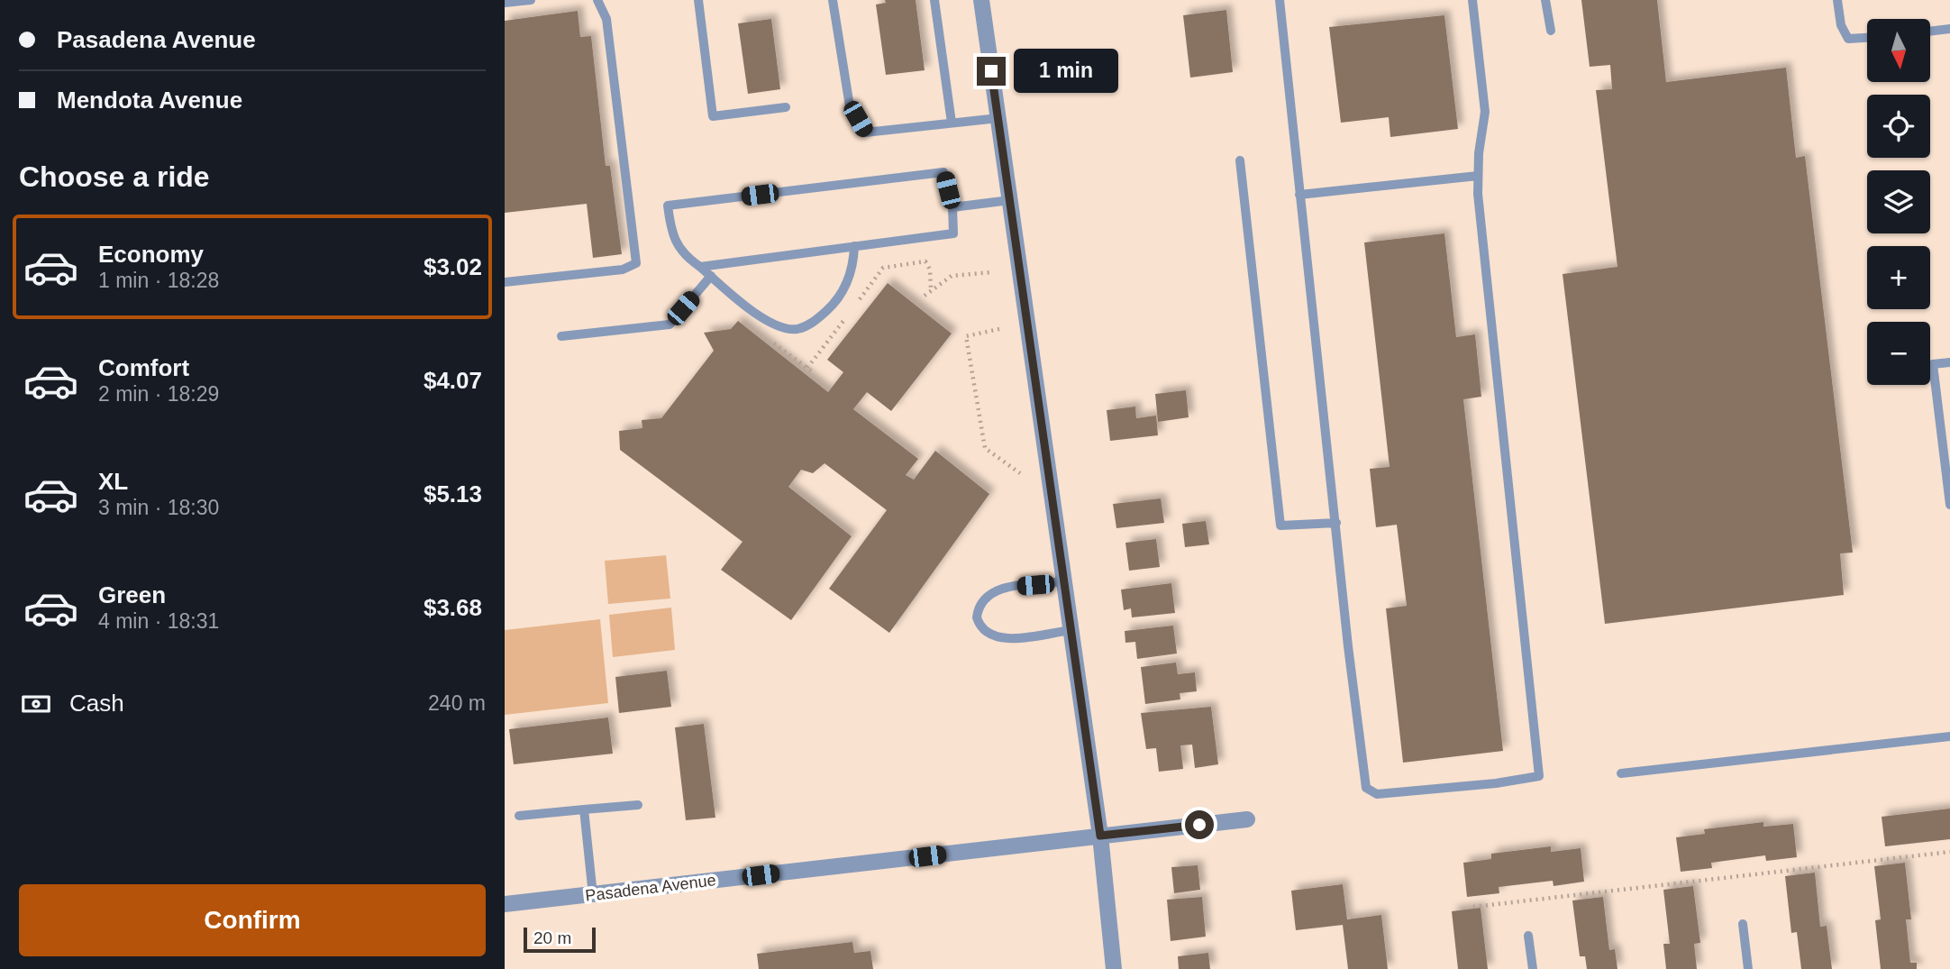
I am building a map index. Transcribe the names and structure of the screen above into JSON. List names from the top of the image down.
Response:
{
  "streets": {
    "street": ["Pasadena Avenue"]
  },
  "scale_bar": "20 m",
  "north": "bottom",
  "page": {
    "banner": ["Pasadena Avenue", "Mendota Avenue"],
    "map_buttons": ["+", "−"],
    "bubble": "1 min",
    "heading": "Choose a ride",
    "list": [
      {
        "name": "Economy",
        "note": "1 min · 18:28",
        "value": "$3.02"
      },
      {
        "name": "Comfort",
        "note": "2 min · 18:29",
        "value": "$4.07"
      },
      {
        "name": "XL",
        "note": "3 min · 18:30",
        "value": "$5.13"
      },
      {
        "name": "Green",
        "note": "4 min · 18:31",
        "value": "$3.68"
      }
    ],
    "pay": ["Cash", "240 m"],
    "buttons": "Confirm",
    "scale": "20 m"
  }
}
